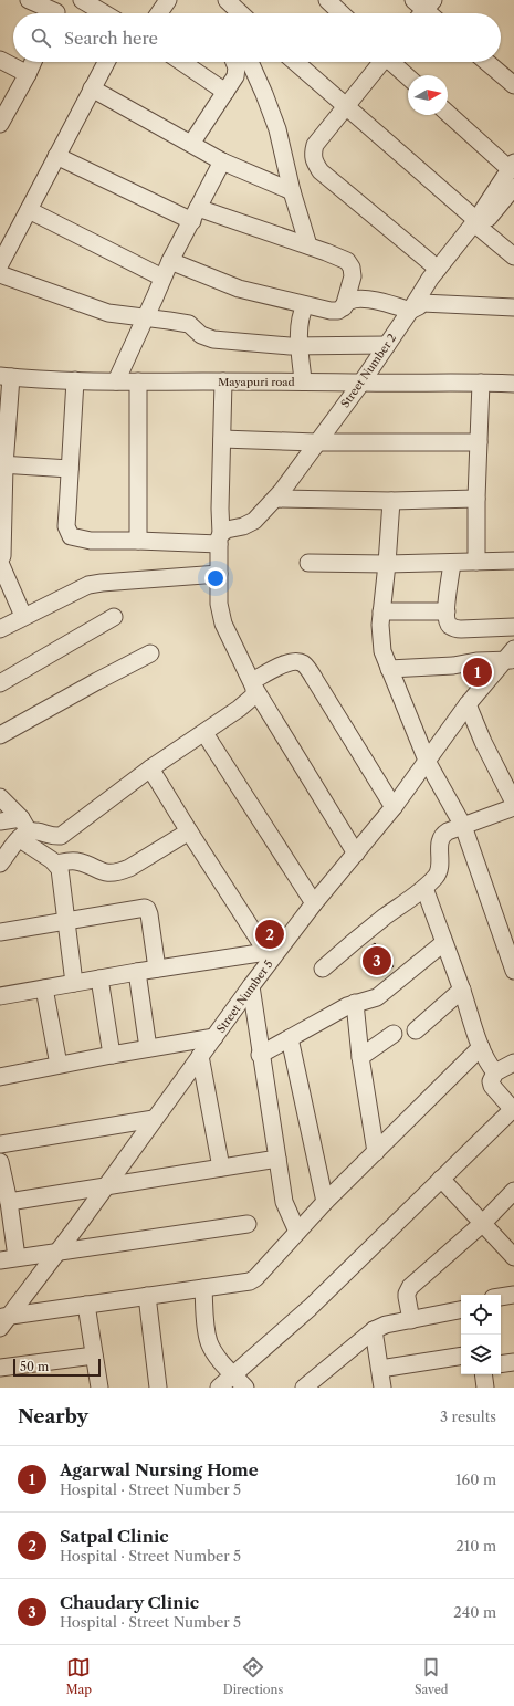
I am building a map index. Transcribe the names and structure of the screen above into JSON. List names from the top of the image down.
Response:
{
  "streets": {
    "street": ["Street Number 2", "Mayapuri road", "Street Number 5"]
  },
  "crossings": [
    ["Street Number 2", "Mayapuri road"]
  ],
  "scale_bar": "50 m",
  "north": "right",
  "page": {
    "search": "Search here",
    "pins": ["1", "2", "3"],
    "scale": "50 m",
    "heading": ["Nearby", "3 results"],
    "list": [
      {
        "mark": "1",
        "name": "Agarwal Nursing Home",
        "note": "Hospital · Street Number 5",
        "value": "160 m"
      },
      {
        "mark": "2",
        "name": "Satpal Clinic",
        "note": "Hospital · Street Number 5",
        "value": "210 m"
      },
      {
        "mark": "3",
        "name": "Chaudary Clinic",
        "note": "Hospital · Street Number 5",
        "value": "240 m"
      }
    ],
    "nav": ["Map", "Directions", "Saved"]
  }
}
